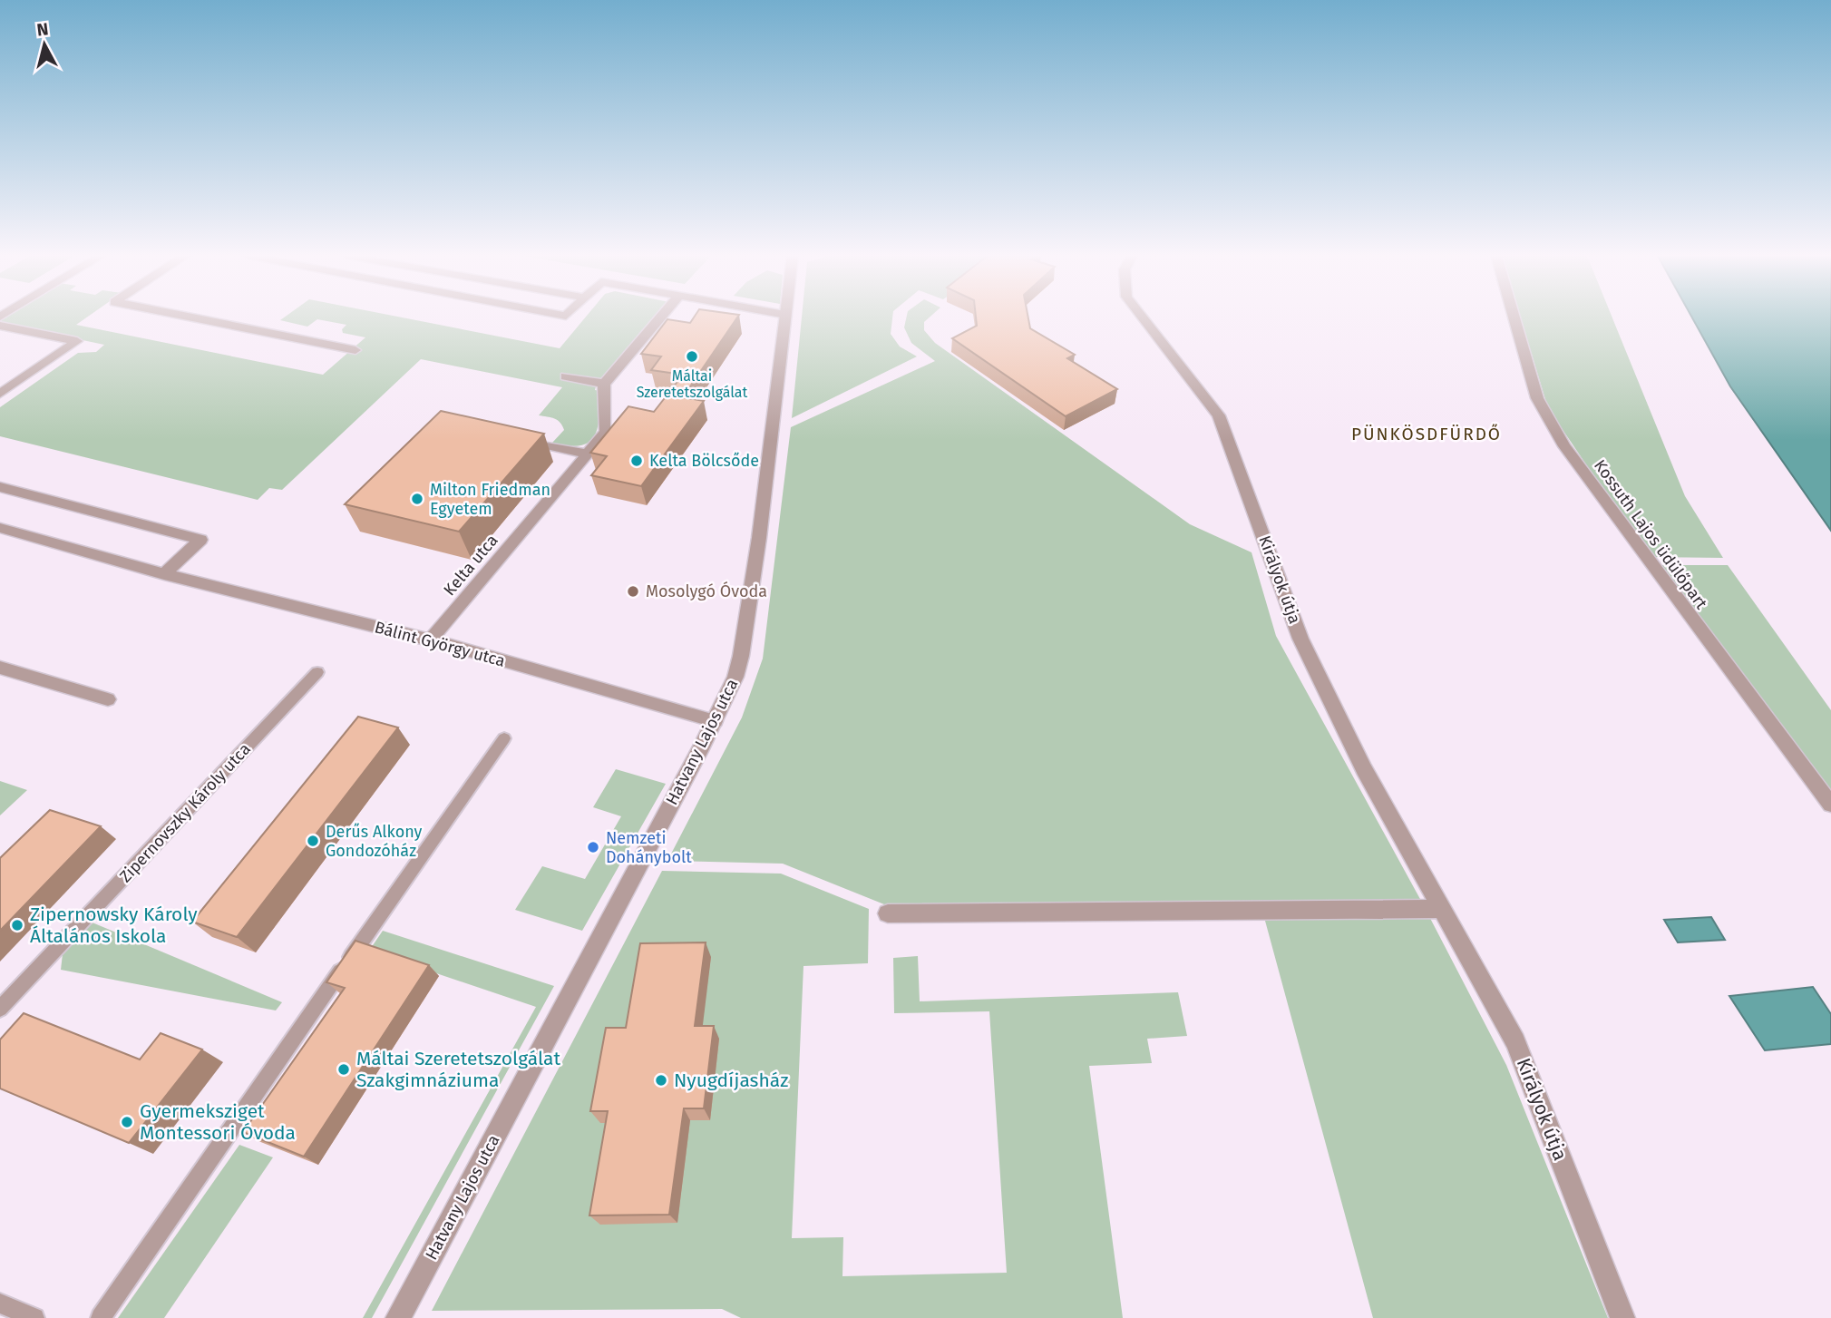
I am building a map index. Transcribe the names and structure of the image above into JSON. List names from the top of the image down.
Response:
{
  "streets": {
    "street": [
      "Kossuth Lajos üdülőpart",
      "Kelta utca",
      "Királyok útja",
      "Bálint György utca",
      "Hatvany Lajos utca",
      "Zipernovszky Károly utca"
    ]
  },
  "crossings": [
    ["Kelta utca", "Bálint György utca"],
    ["Bálint György utca", "Hatvany Lajos utca"]
  ],
  "districts": ["PÜNKÖSDFÜRDŐ"],
  "places": [
    "Máltai Szeretetszolgálat",
    "Kelta Bölcsőde",
    "Milton Friedman Egyetem",
    "Mosolygó Óvoda",
    "Derűs Alkony Gondozóház",
    "Nemzeti Dohánybolt",
    "Zipernowsky Károly Általános Iskola",
    "Máltai Szeretetszolgálat Szakgimnáziuma",
    "Nyugdíjasház",
    "Gyermeksziget Montessori Óvoda"
  ],
  "north": "top"
}
